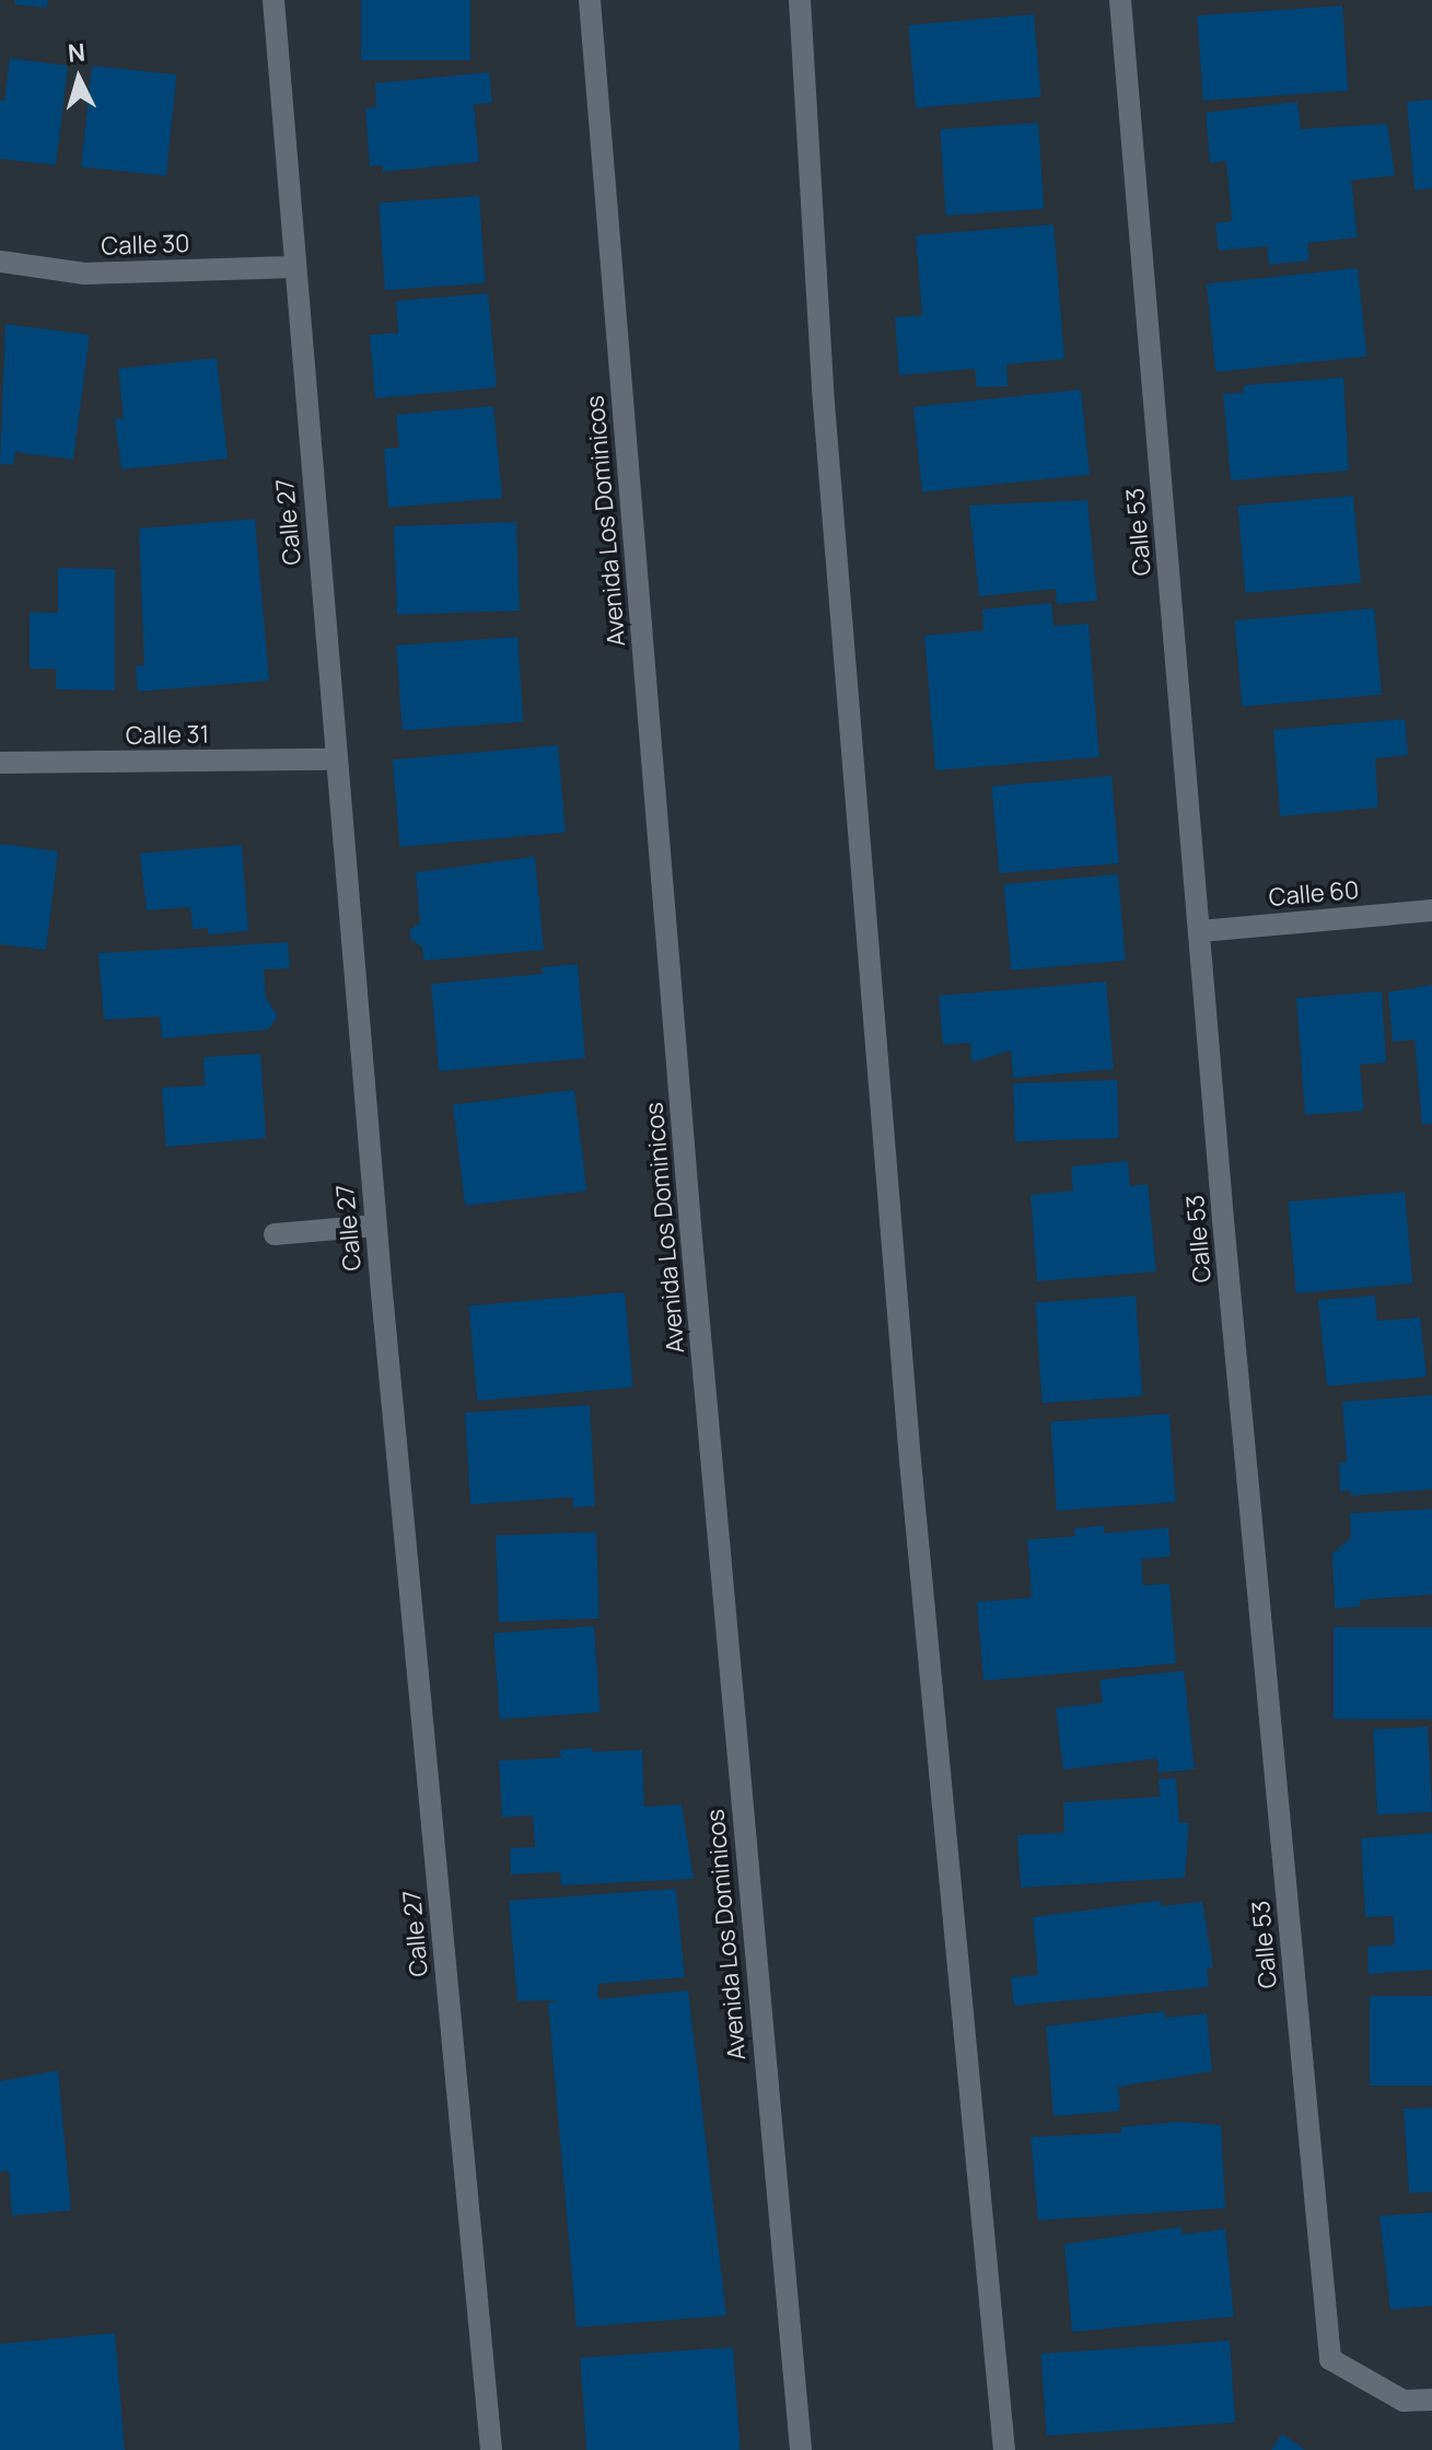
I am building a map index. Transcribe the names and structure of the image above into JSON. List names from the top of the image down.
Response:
{
  "streets": {
    "street": [
      "Calle 30",
      "Avenida Los Dominicos",
      "Calle 27",
      "Calle 53",
      "Calle 31",
      "Calle 60"
    ]
  },
  "crossings": [
    ["Calle 30", "Calle 27"],
    ["Calle 27", "Calle 31"],
    ["Calle 53", "Calle 60"]
  ],
  "north": "top"
}
